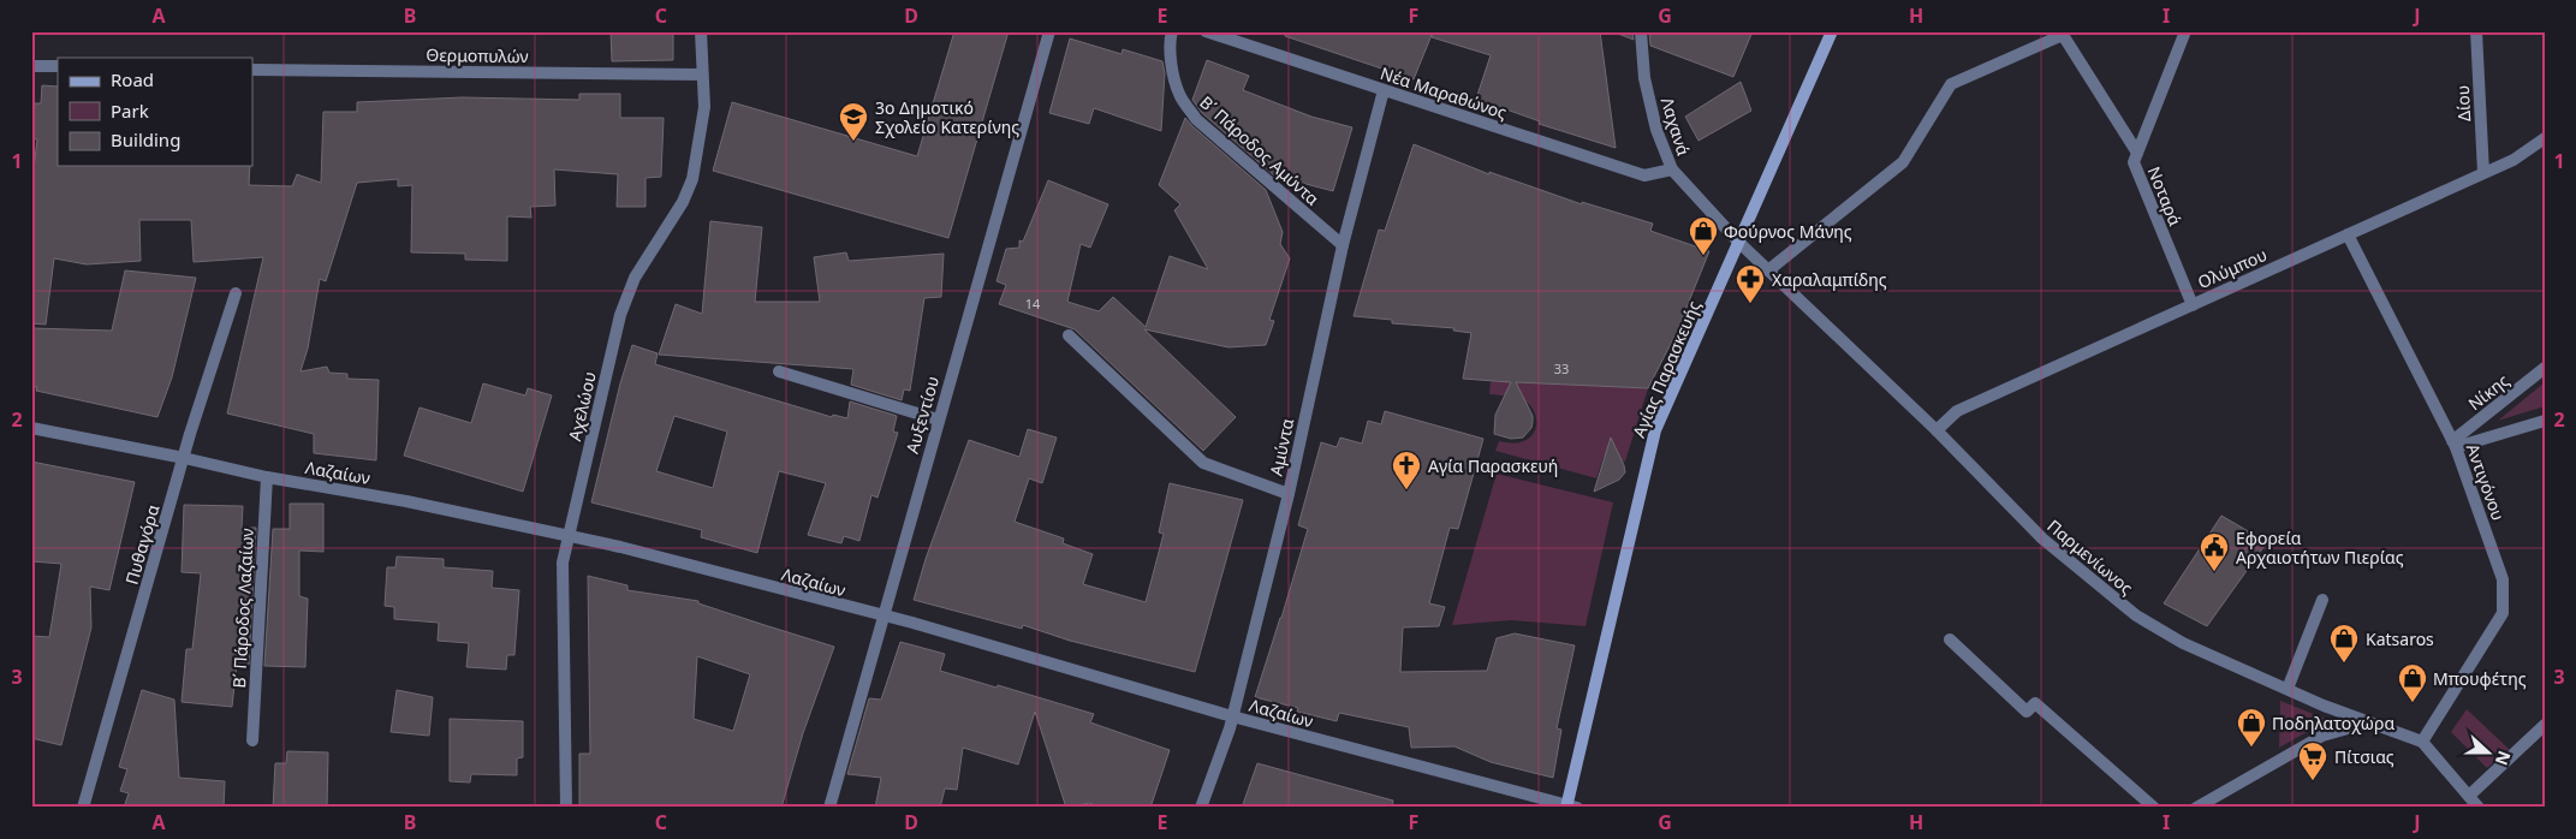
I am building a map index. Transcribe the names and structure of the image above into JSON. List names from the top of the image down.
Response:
{
  "streets": {
    "main road": ["Αγίας Παρασκευής"],
    "street": [
      "Θερμοπυλών",
      "Νέα Μαραθώνος",
      "Δίου",
      "Λαχανά",
      "Β΄ Πάροδος Αμύντα",
      "Νοταρά",
      "Ολύμπου",
      "Νίκης",
      "Αχελώου",
      "Αυξεντίου",
      "Αμύντα",
      "Λαζαίων",
      "Αντιγόνου",
      "Πυθαγόρα",
      "Παρμενίωνος",
      "Β΄ Πάροδος Λαζαίων"
    ]
  },
  "crossings": [
    ["Θερμοπυλών", "Αχελώου"],
    ["Νέα Μαραθώνος", "Λαχανά"],
    ["Νέα Μαραθώνος", "Αμύντα"],
    ["Δίου", "Ολύμπου"],
    ["Λαχανά", "Αγίας Παρασκευής"],
    ["Λαχανά", "Παρμενίωνος"],
    ["Β΄ Πάροδος Αμύντα", "Αμύντα"],
    ["Νοταρά", "Ολύμπου"],
    ["Ολύμπου", "Αντιγόνου"],
    ["Ολύμπου", "Παρμενίωνος"],
    ["Αγίας Παρασκευής", "Λαζαίων"],
    ["Αγίας Παρασκευής", "Παρμενίωνος"],
    ["Νίκης", "Αντιγόνου"],
    ["Αχελώου", "Λαζαίων"],
    ["Αυξεντίου", "Λαζαίων"],
    ["Αμύντα", "Λαζαίων"],
    ["Λαζαίων", "Πυθαγόρα"],
    ["Λαζαίων", "Β΄ Πάροδος Λαζαίων"],
    ["Αντιγόνου", "Παρμενίωνος"]
  ],
  "places": {
    "school or university": ["3ο Δημοτικό Σχολείο Κατερίνης"],
    "shop": [
      "Φούρνος Μάνης",
      "Katsaros",
      "Μπουφέτης",
      "Ποδηλατοχώρα"
    ],
    "pharmacy": ["Χαραλαμπίδης"],
    "church": ["Αγία Παρασκευή"],
    "public building": ["Εφορεία Αρχαιοτήτων Πιερίας"],
    "supermarket": ["Πίτσιας"]
  },
  "house_numbers": ["14", "33"],
  "legend": ["Road", "Park", "Building"],
  "north": "right",
  "grid": {
    "columns": [
      "A",
      "B",
      "C",
      "D",
      "E",
      "F",
      "G",
      "H",
      "I",
      "J"
    ],
    "rows": ["1", "2", "3"]
  }
}
